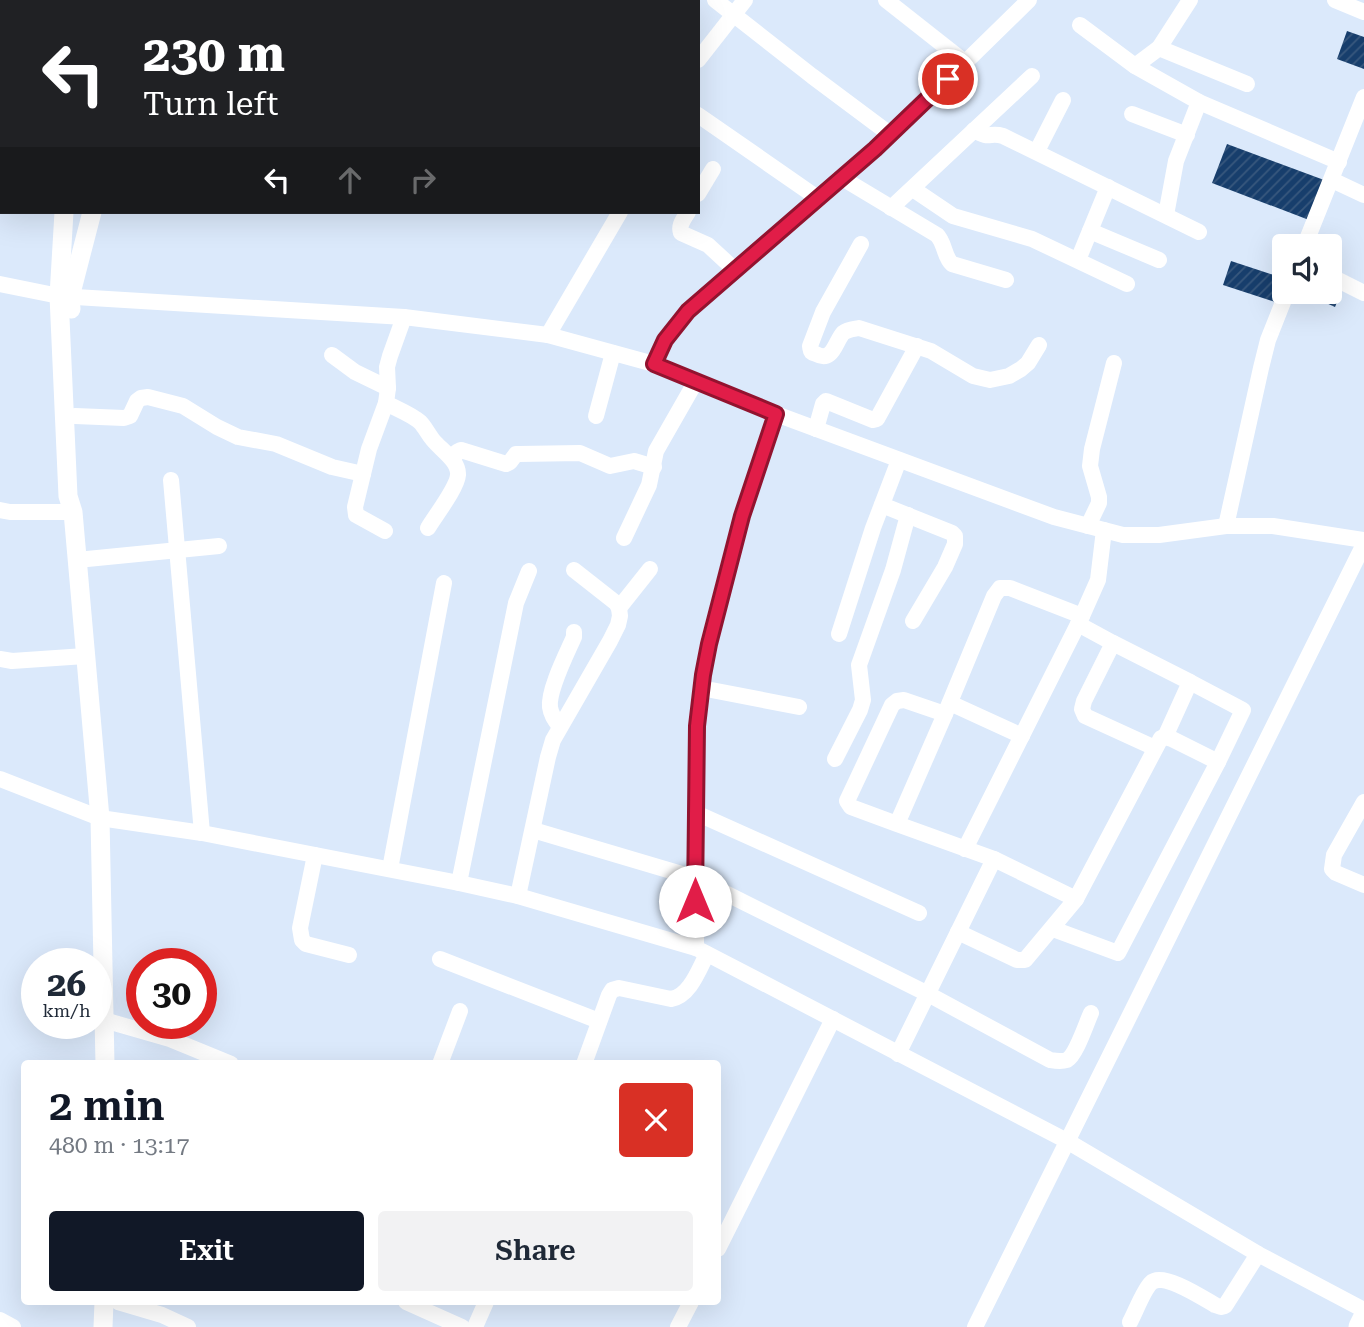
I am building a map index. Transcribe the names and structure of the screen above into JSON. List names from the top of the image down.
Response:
{
  "page": {
    "turn": ["230 m", "Turn left"],
    "speed": "26 km/h",
    "limit": "30",
    "heading": ["2 min", "480 m · 13:17"],
    "buttons": ["Exit", "Share"]
  }
}
